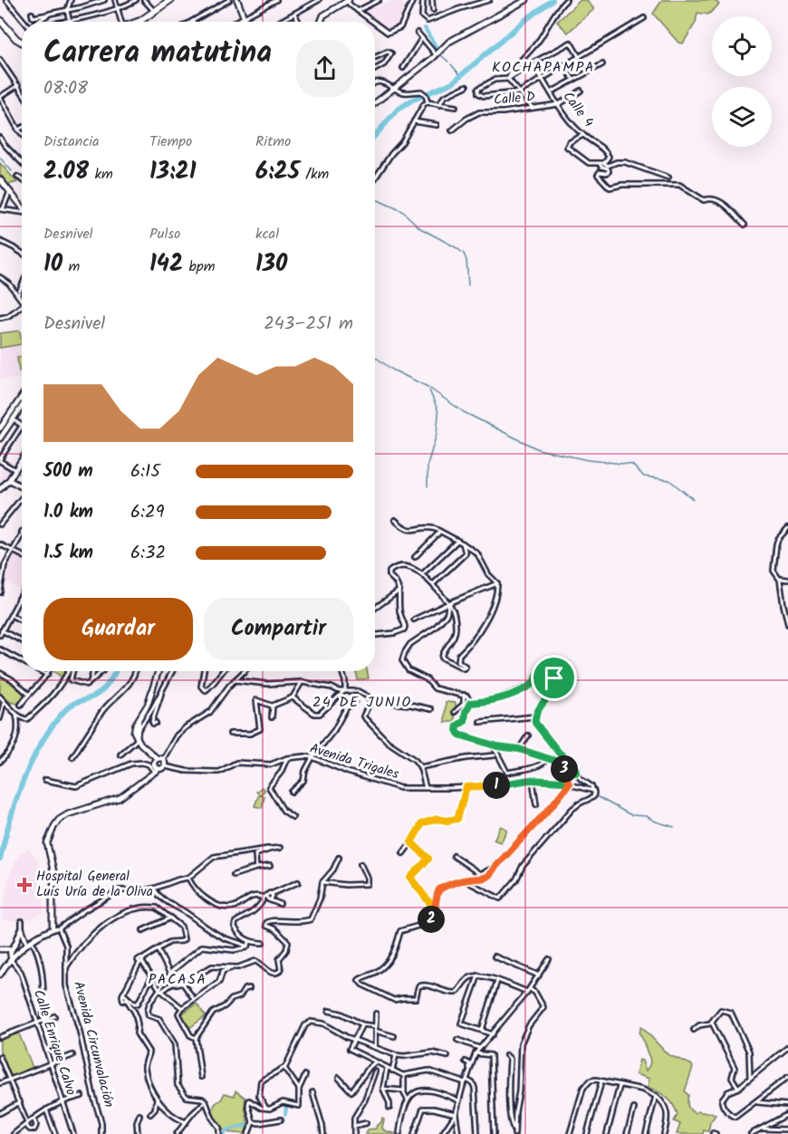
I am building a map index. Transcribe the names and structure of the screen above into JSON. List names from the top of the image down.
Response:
{
  "streets": {
    "street": [
      "Calle D",
      "Calle 4",
      "Avenida Trigales",
      "Calle Enrique Calvo",
      "Avenida Circunvalación"
    ]
  },
  "crossings": [
    ["Calle D", "Calle 4"]
  ],
  "districts": ["KOCHAPAMPA", "24 DE JUNIO", "PACASA"],
  "places": {
    "health": ["Hospital General Luis Uría de la Oliva"]
  },
  "page": {
    "heading": ["Carrera matutina", "08:08"],
    "stats": [
      ["Distancia", "2.08 km"],
      ["Tiempo", "13:21"],
      ["Ritmo", "6:25 /km"],
      ["Desnivel", "10 m"],
      ["Pulso", "142 bpm"],
      ["kcal", "130"]
    ],
    "chart": ["Desnivel", "243–251 m"],
    "list": [
      {
        "name": "500 m",
        "note": "6:15"
      },
      {
        "name": "1.0 km",
        "note": "6:29"
      },
      {
        "name": "1.5 km",
        "note": "6:32"
      }
    ],
    "buttons": ["Guardar", "Compartir"],
    "pins": ["3", "1", "2"]
  }
}
